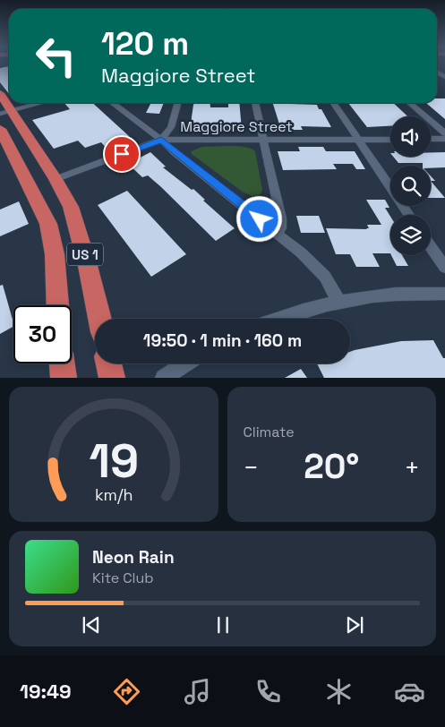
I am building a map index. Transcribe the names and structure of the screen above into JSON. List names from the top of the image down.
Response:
{
  "streets": {
    "highway": ["US 1"],
    "street": ["Maggiore Street"]
  },
  "crossings": [
    ["Maggiore Street", "US 1"]
  ],
  "page": {
    "turn": ["120 m", "Maggiore Street"],
    "limit": "30",
    "trip": "19:50 · 1 min · 160 m",
    "tile": "Climate",
    "heat": ["−", "20°", "+"],
    "song": ["Neon Rain", "Kite Club"],
    "tabs": "19:49",
    "gauge": ["19", "km/h"]
  }
}
